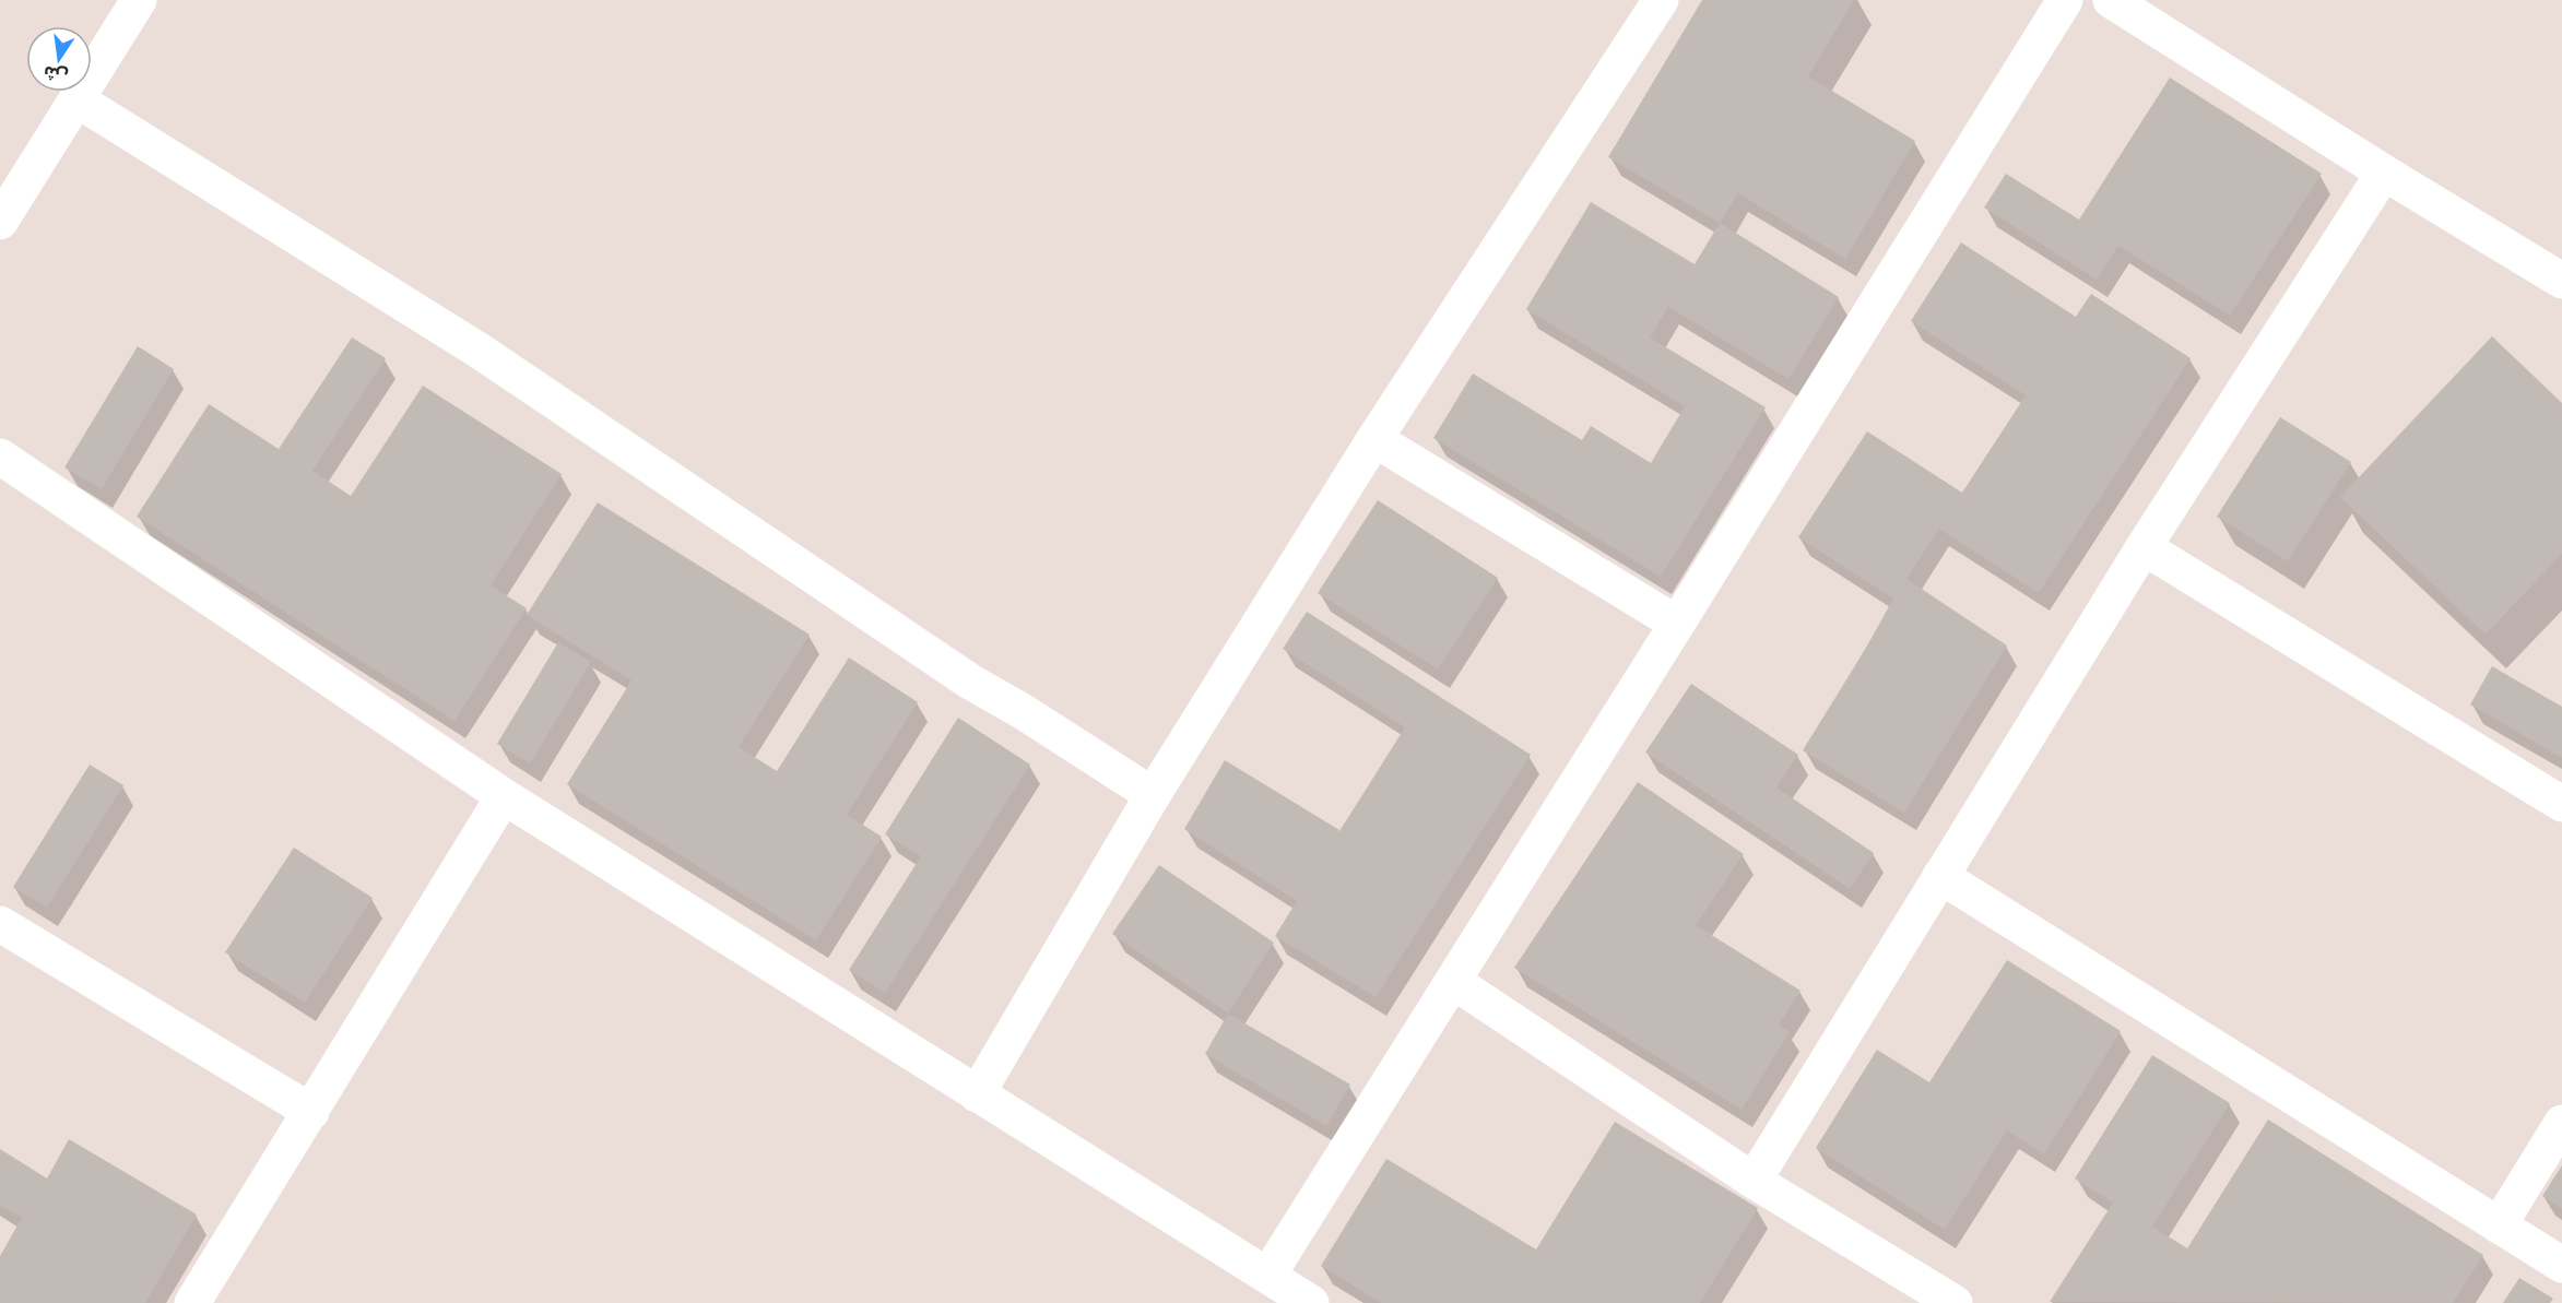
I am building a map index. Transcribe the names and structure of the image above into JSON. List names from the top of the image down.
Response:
{
  "north": "bottom"
}
